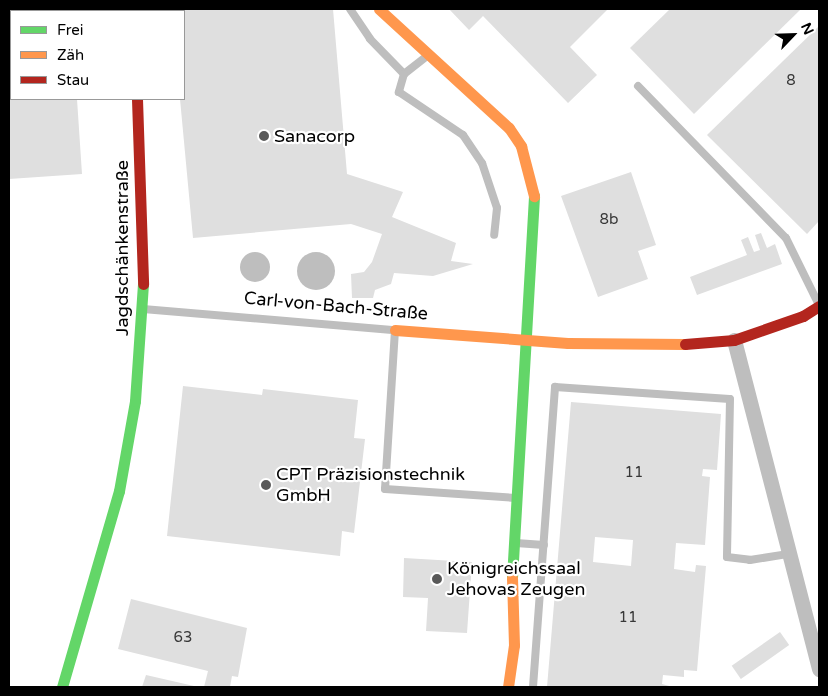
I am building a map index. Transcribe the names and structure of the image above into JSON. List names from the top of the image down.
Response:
{
  "streets": {
    "street": ["Jagdschänkenstraße", "Carl-von-Bach-Straße"]
  },
  "crossings": [
    ["Jagdschänkenstraße", "Carl-von-Bach-Straße"]
  ],
  "places": ["Sanacorp", "CPT Präzisionstechnik GmbH", "Königreichssaal Jehovas Zeugen"],
  "house_numbers": [
    "8",
    "8b",
    "11",
    "11",
    "63"
  ],
  "legend": ["Frei", "Zäh", "Stau"],
  "north": "top right"
}
